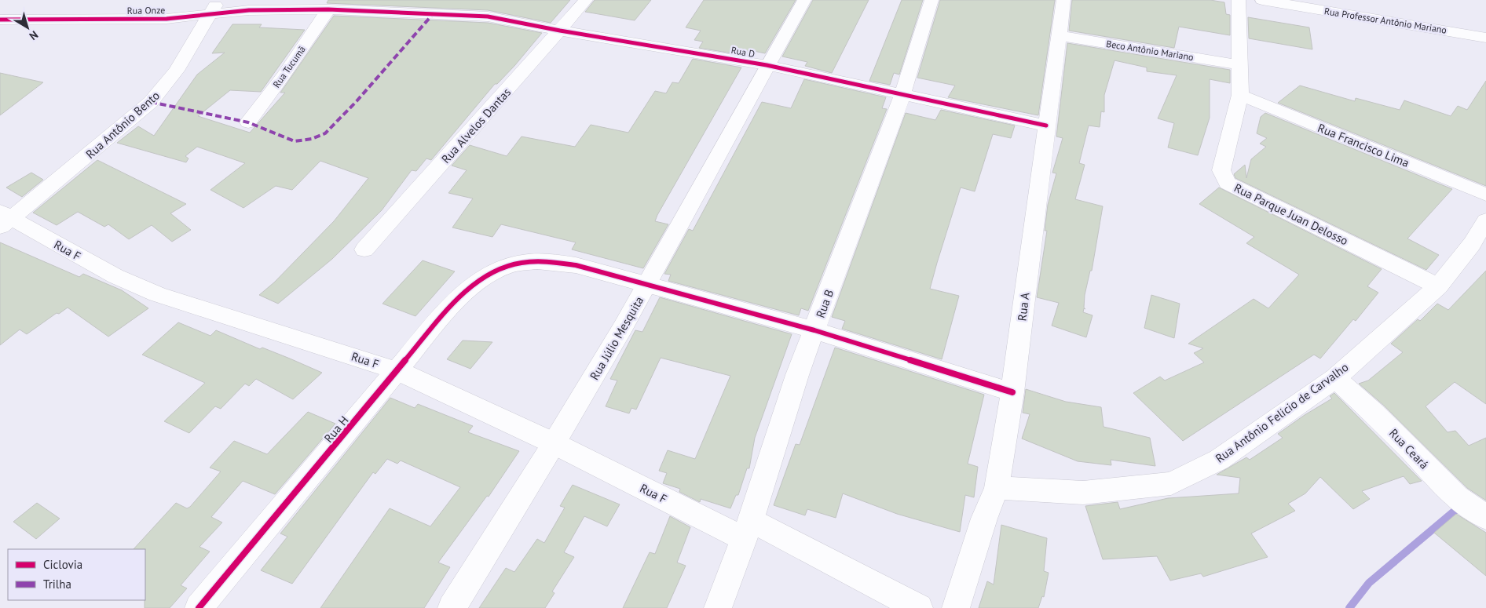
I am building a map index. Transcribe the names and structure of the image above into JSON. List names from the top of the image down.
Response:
{
  "streets": {
    "street": [
      "Rua Onze",
      "Rua Professor Antônio Mariano",
      "Beco Antônio Mariano",
      "Rua D",
      "Rua Tucumã",
      "Rua Antônio Bento",
      "Rua Alvelos Dantas",
      "Rua Francisco Lima",
      "Rua Parque Juan Delosso",
      "Rua F",
      "Rua B",
      "Rua A",
      "Rua Júlio Mesquita",
      "Rua Antônio Felicio de Carvalho",
      "Rua H",
      "Rua Ceará"
    ]
  },
  "crossings": [
    ["Rua Onze", "Rua D"],
    ["Rua Onze", "Rua Tucumã"],
    ["Rua Onze", "Rua Antônio Bento"],
    ["Beco Antônio Mariano", "Rua Parque Juan Delosso"],
    ["Beco Antônio Mariano", "Rua A"],
    ["Rua D", "Rua Alvelos Dantas"],
    ["Rua D", "Rua B"],
    ["Rua D", "Rua A"],
    ["Rua D", "Rua Júlio Mesquita"],
    ["Rua Antônio Bento", "Rua F"],
    ["Rua Francisco Lima", "Rua Parque Juan Delosso"],
    ["Rua Parque Juan Delosso", "Rua Antônio Felicio de Carvalho"],
    ["Rua F", "Rua B"],
    ["Rua F", "Rua Júlio Mesquita"],
    ["Rua F", "Rua H"],
    ["Rua B", "Rua H"],
    ["Rua A", "Rua Antônio Felicio de Carvalho"],
    ["Rua A", "Rua H"],
    ["Rua Júlio Mesquita", "Rua H"],
    ["Rua Antônio Felicio de Carvalho", "Rua Ceará"]
  ],
  "legend": ["Ciclovia", "Trilha"],
  "north": "bottom right"
}
